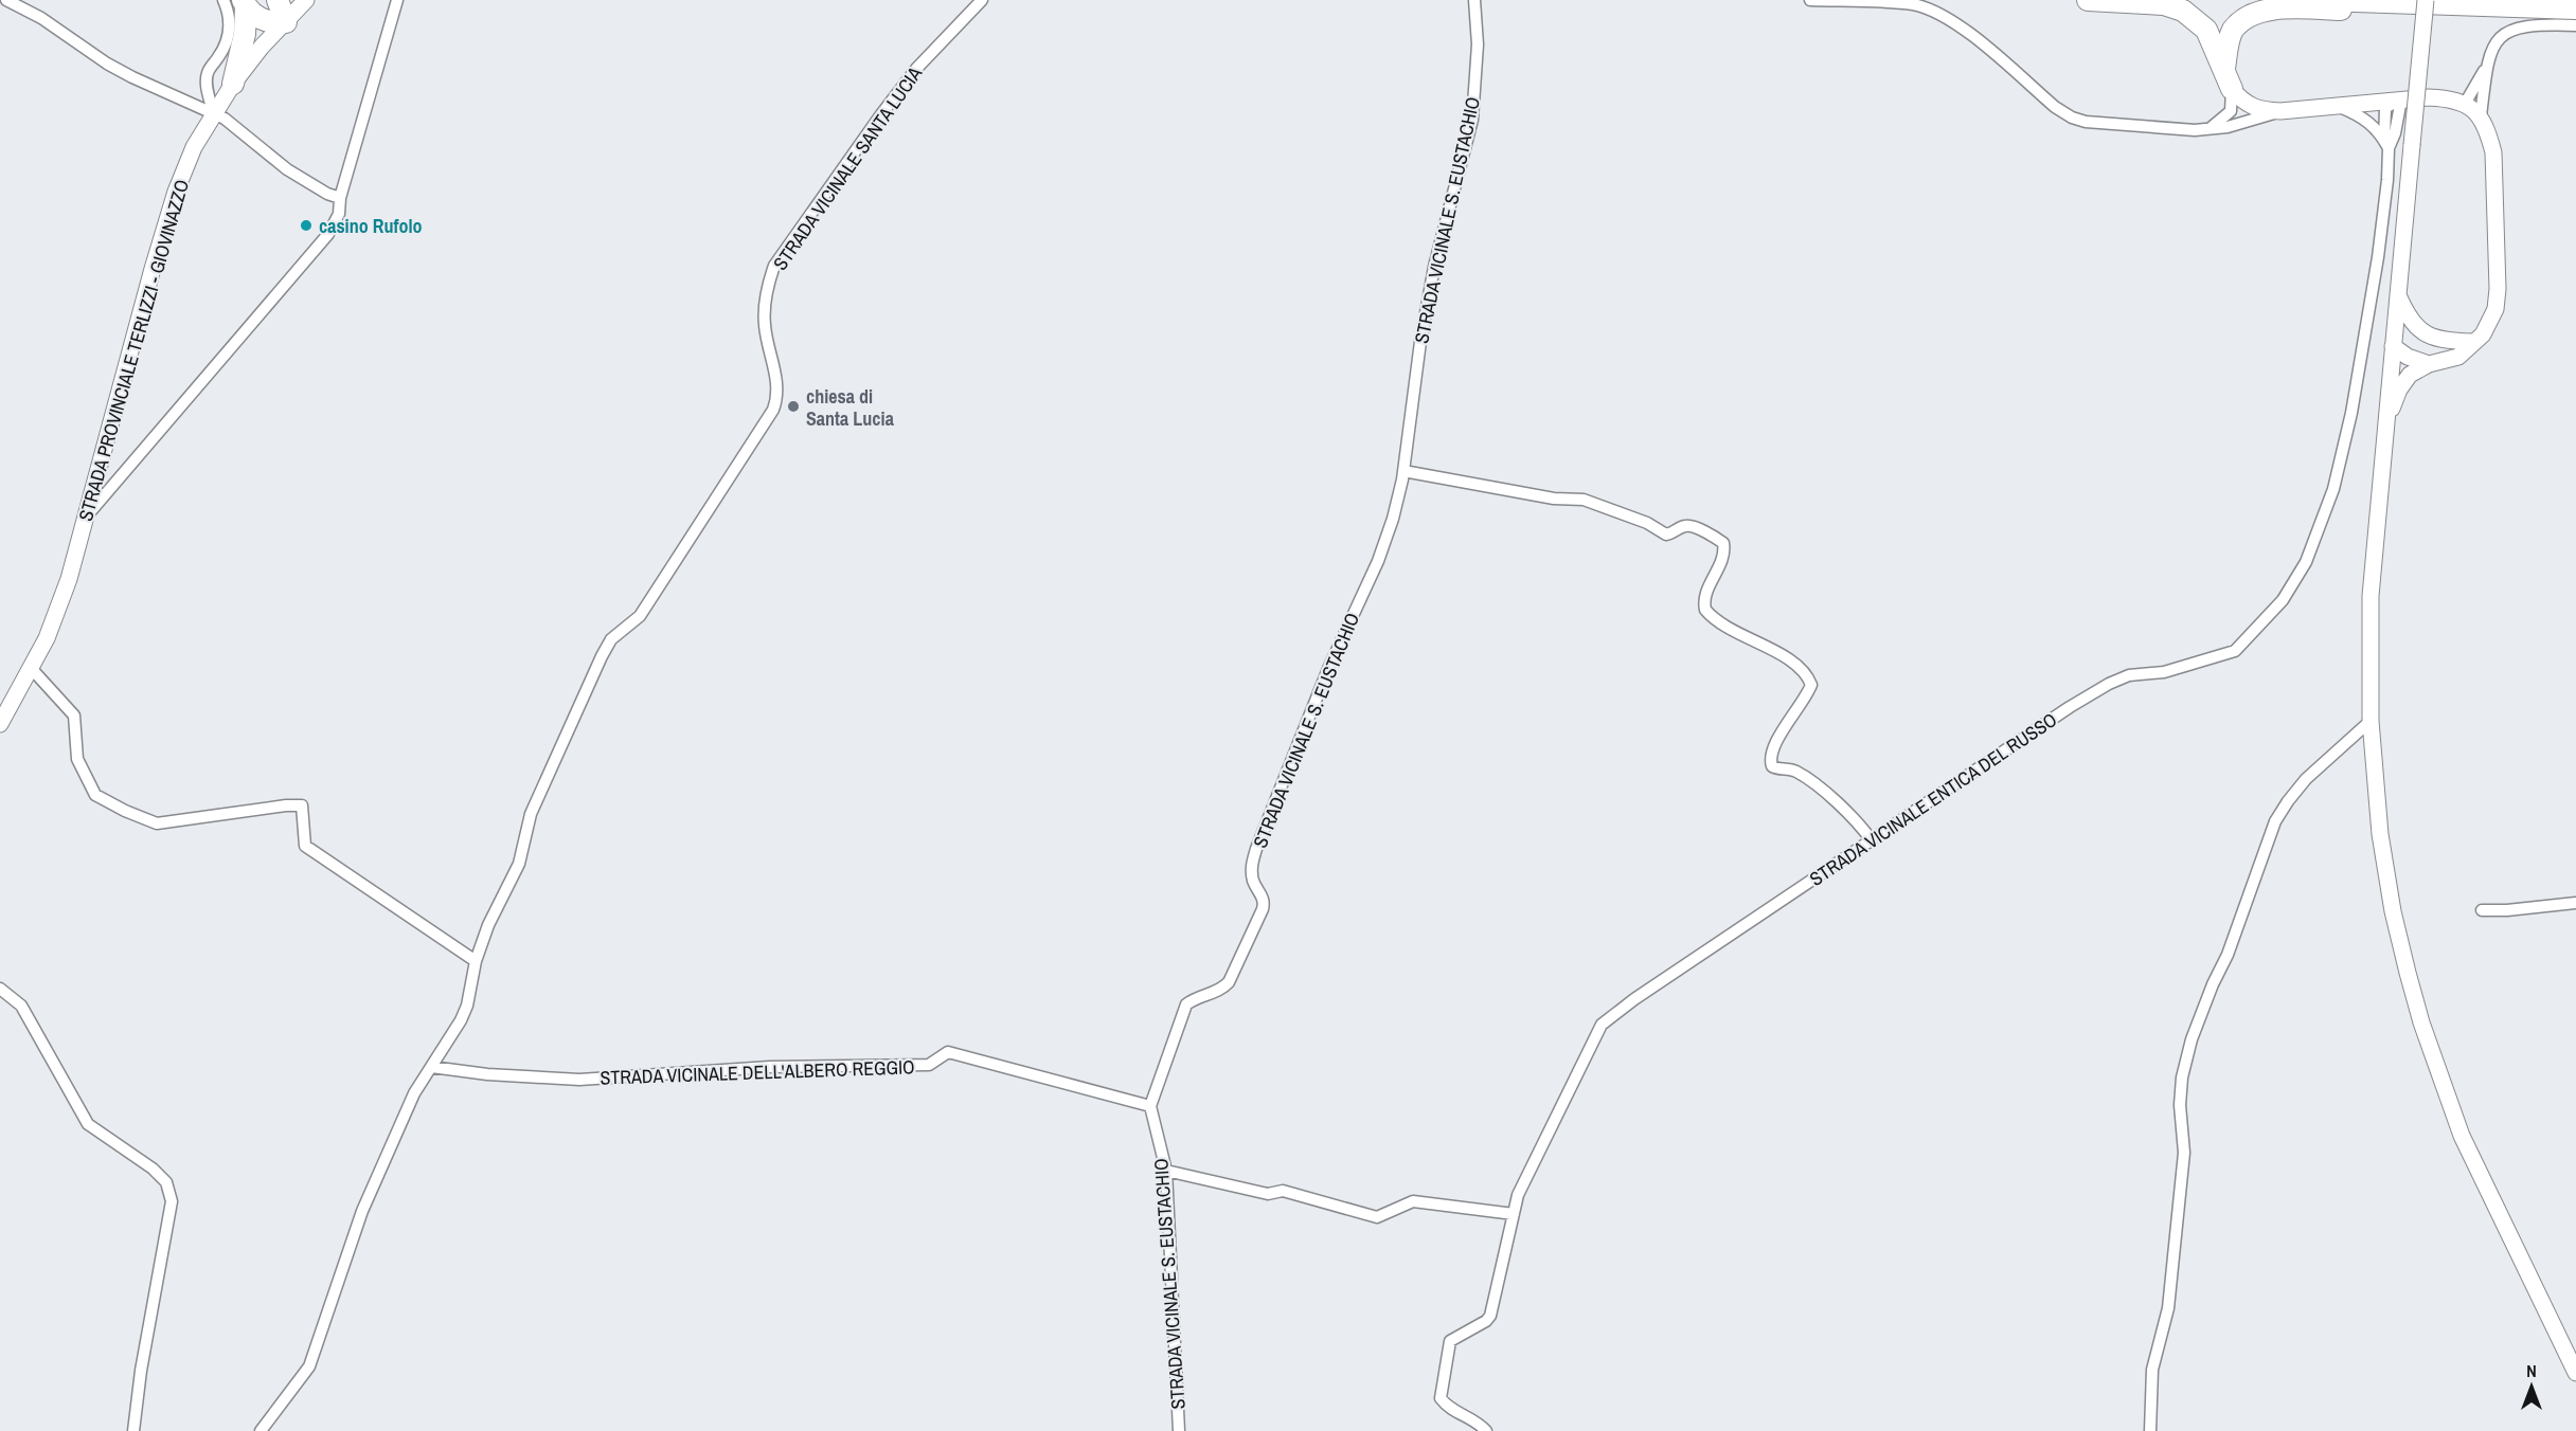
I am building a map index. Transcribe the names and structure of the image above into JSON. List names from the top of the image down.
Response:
{
  "streets": {
    "main road": ["STRADA PROVINCIALE TERLIZZI - GIOVINAZZO"],
    "street": [
      "STRADA VICINALE SANTA LUCIA",
      "STRADA VICINALE S. EUSTACHIO",
      "STRADA VICINALE ENTICA DEL RUSSO",
      "STRADA VICINALE DELL'ALBERO REGGIO"
    ]
  },
  "crossings": [
    ["STRADA VICINALE SANTA LUCIA", "STRADA VICINALE DELL'ALBERO REGGIO"],
    ["STRADA VICINALE S. EUSTACHIO", "STRADA VICINALE DELL'ALBERO REGGIO"]
  ],
  "places": ["casino Rufolo", "chiesa di Santa Lucia"],
  "north": "top"
}
